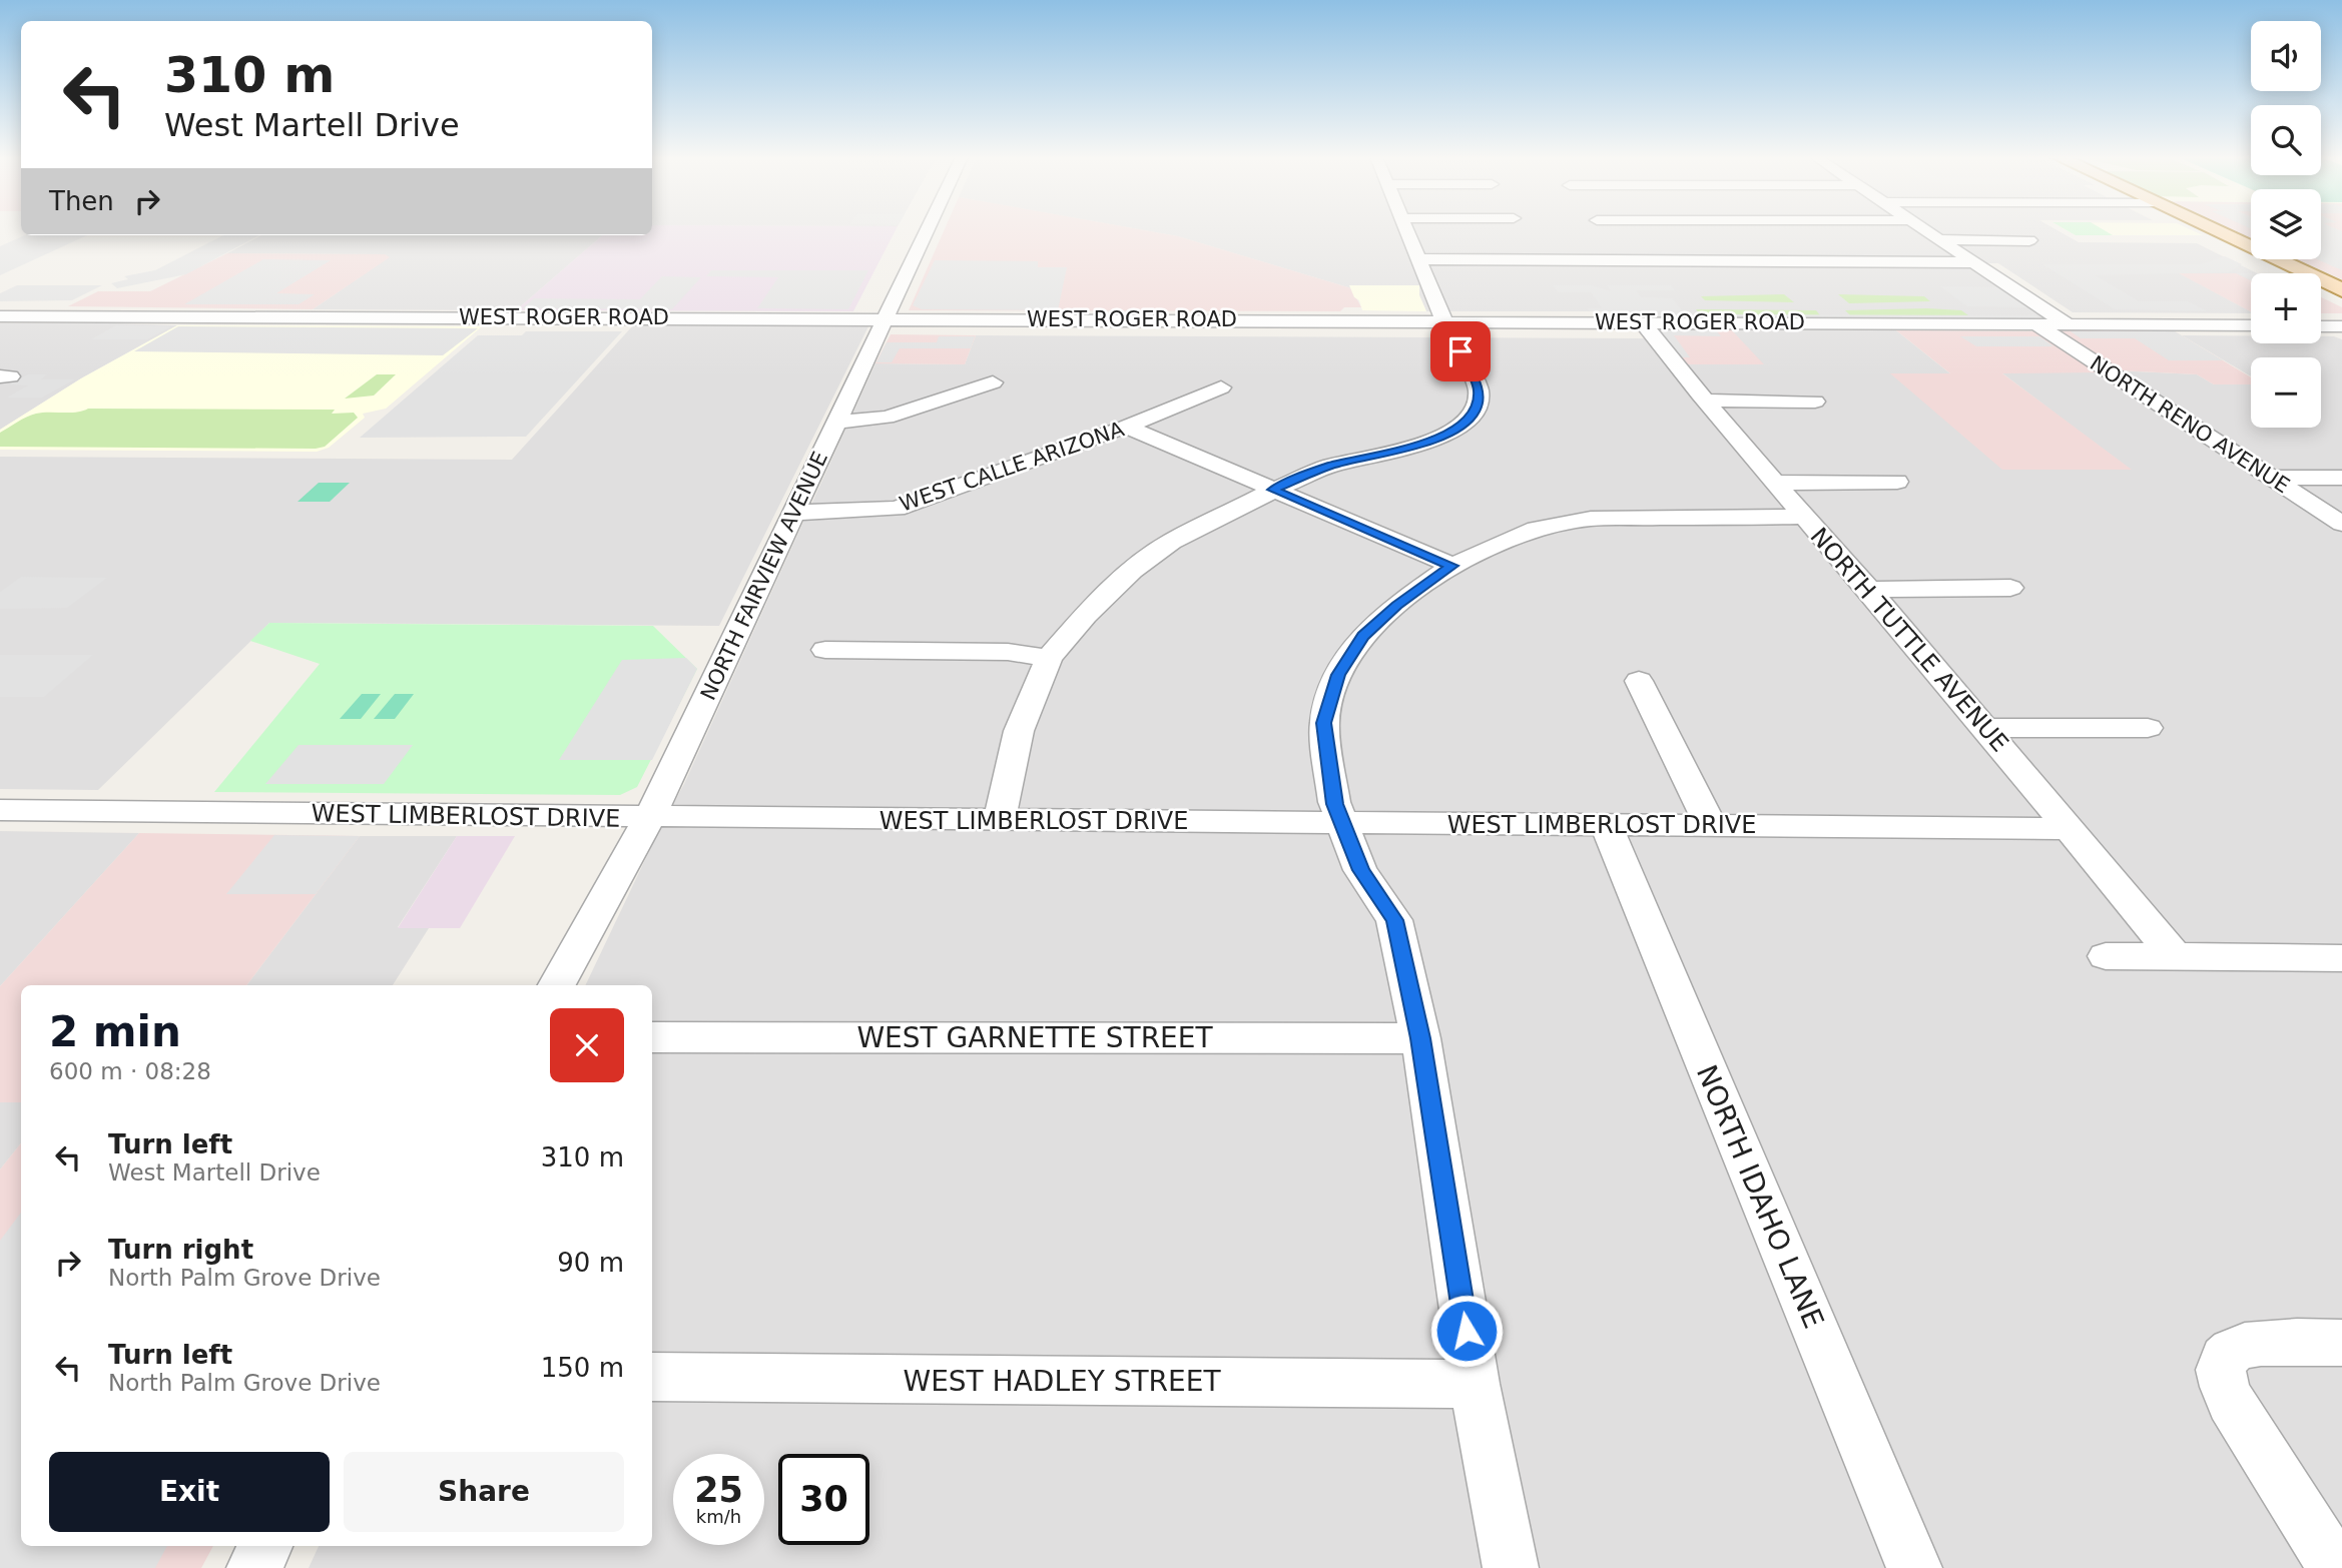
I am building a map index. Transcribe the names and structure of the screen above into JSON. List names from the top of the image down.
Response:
{
  "streets": {
    "street": [
      "WEST ROGER ROAD",
      "NORTH RENO AVENUE",
      "WEST CALLE ARIZONA",
      "NORTH FAIRVIEW AVENUE",
      "NORTH TUTTLE AVENUE",
      "WEST LIMBERLOST DRIVE",
      "WEST GARNETTE STREET",
      "NORTH IDAHO LANE",
      "WEST HADLEY STREET"
    ]
  },
  "crossings": [
    ["WEST ROGER ROAD", "NORTH RENO AVENUE"],
    ["WEST ROGER ROAD", "NORTH FAIRVIEW AVENUE"],
    ["WEST ROGER ROAD", "NORTH TUTTLE AVENUE"],
    ["WEST CALLE ARIZONA", "NORTH FAIRVIEW AVENUE"],
    ["NORTH FAIRVIEW AVENUE", "WEST LIMBERLOST DRIVE"],
    ["NORTH TUTTLE AVENUE", "WEST LIMBERLOST DRIVE"],
    ["WEST LIMBERLOST DRIVE", "NORTH IDAHO LANE"]
  ],
  "page": {
    "map_buttons": ["+", "−"],
    "turn": ["310 m", "West Martell Drive"],
    "then": "Then",
    "heading": ["2 min", "600 m · 08:28"],
    "list": [
      {
        "name": "Turn left",
        "note": "West Martell Drive",
        "value": "310 m"
      },
      {
        "name": "Turn right",
        "note": "North Palm Grove Drive",
        "value": "90 m"
      },
      {
        "name": "Turn left",
        "note": "North Palm Grove Drive",
        "value": "150 m"
      }
    ],
    "buttons": ["Exit", "Share"],
    "speed": "25 km/h",
    "limit": "30"
  }
}
